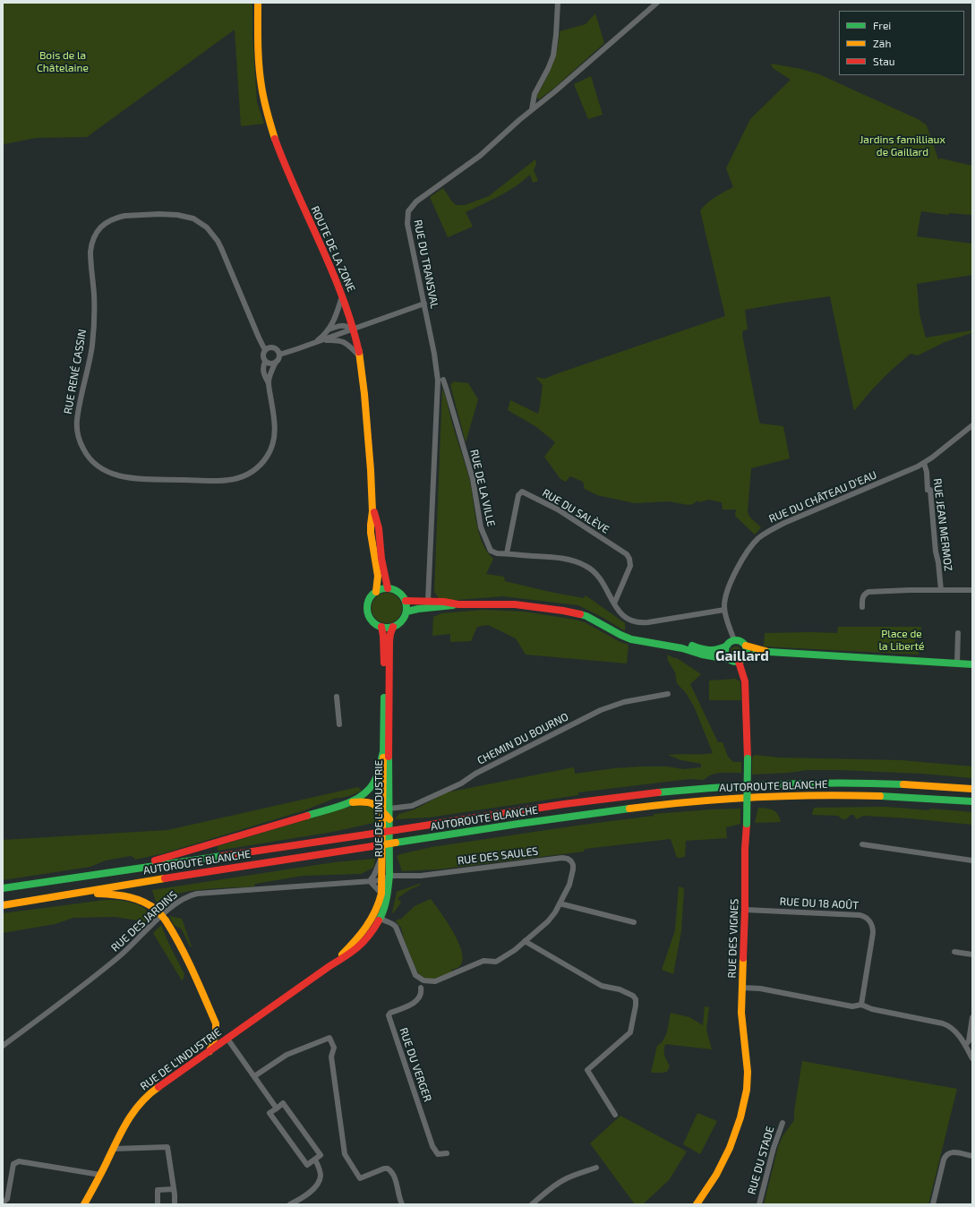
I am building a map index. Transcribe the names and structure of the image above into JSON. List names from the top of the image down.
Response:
{
  "streets": {
    "main road": [
      "ROUTE DE LA ZONE",
      "AUTOROUTE BLANCHE",
      "RUE DE L'INDUSTRIE",
      "RUE DES VIGNES"
    ],
    "street": [
      "RUE DU TRANSVAL",
      "RUE RENÉ CASSIN",
      "RUE DE LA VILLE",
      "RUE DU CHÂTEAU D'EAU",
      "RUE DU SALÈVE",
      "RUE JEAN MERMOZ",
      "CHEMIN DU BOURNO",
      "RUE DES SAULES",
      "RUE DU 18 AOÛT",
      "RUE DES JARDINS",
      "RUE DU VERGER",
      "RUE DU STADE"
    ]
  },
  "crossings": [
    ["ROUTE DE LA ZONE", "RUE DE L'INDUSTRIE"],
    ["RUE DE LA VILLE", "RUE DU CHÂTEAU D'EAU"],
    ["RUE DE LA VILLE", "RUE DU SALÈVE"],
    ["RUE DU CHÂTEAU D'EAU", "RUE JEAN MERMOZ"],
    ["RUE DU CHÂTEAU D'EAU", "RUE DES VIGNES"],
    ["CHEMIN DU BOURNO", "RUE DE L'INDUSTRIE"],
    ["RUE DE L'INDUSTRIE", "RUE DES SAULES"],
    ["RUE DE L'INDUSTRIE", "RUE DES JARDINS"],
    ["RUE DES SAULES", "RUE DES JARDINS"],
    ["RUE DU 18 AOÛT", "RUE DES VIGNES"]
  ],
  "districts": ["Gaillard"],
  "parks": ["Bois de la Châtelaine", "Jardins familliaux de Gaillard", "Place de la Liberté"],
  "legend": ["Frei", "Zäh", "Stau"]
}
